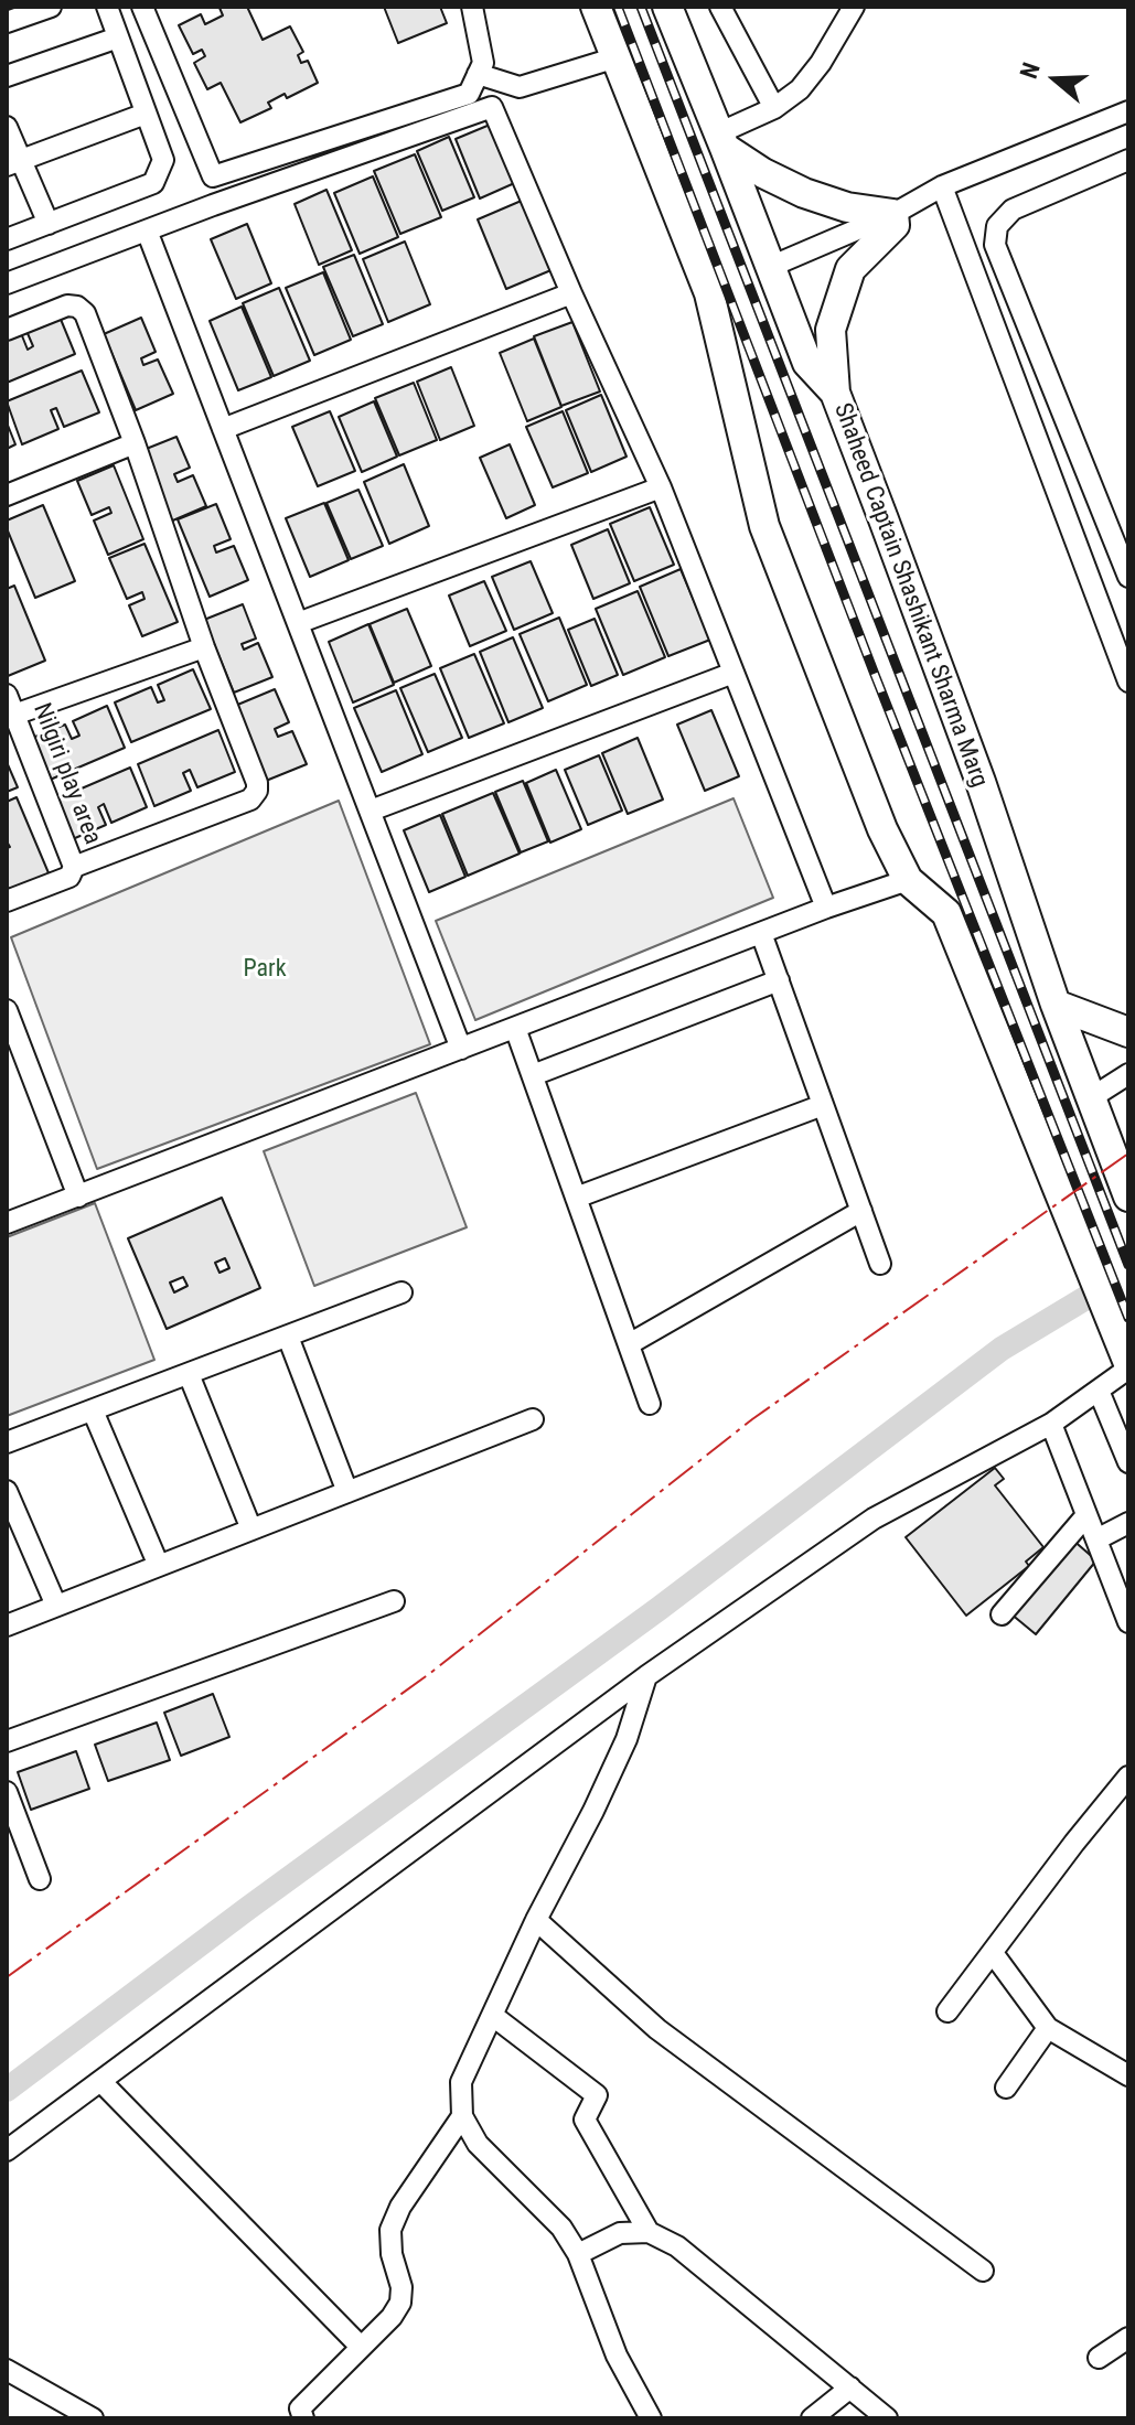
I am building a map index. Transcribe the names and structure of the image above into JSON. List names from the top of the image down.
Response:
{
  "streets": {
    "main road": ["Shaheed Captain Shashikant Sharma Marg"],
    "street": ["Nilgiri play area"]
  },
  "parks": ["Park"],
  "north": "left"
}
